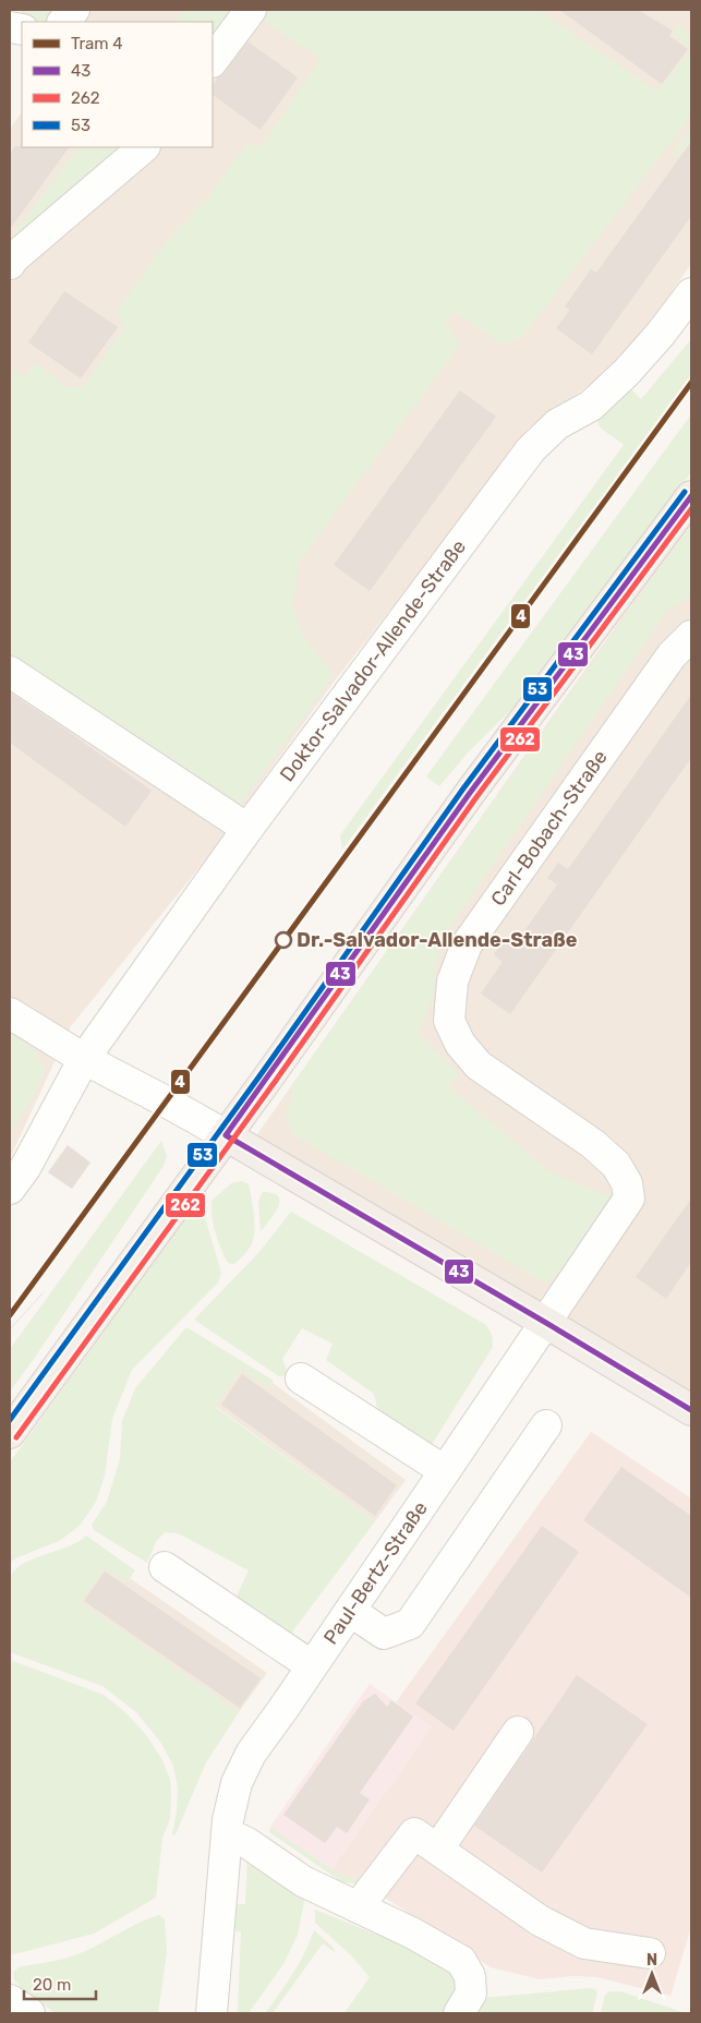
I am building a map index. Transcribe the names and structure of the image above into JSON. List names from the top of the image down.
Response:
{
  "streets": {
    "street": ["Doktor-Salvador-Allende-Straße", "Carl-Bobach-Straße", "Paul-Bertz-Straße"]
  },
  "crossings": [
    ["Carl-Bobach-Straße", "Paul-Bertz-Straße"]
  ],
  "places": ["Dr.-Salvador-Allende-Straße"],
  "lines": [
    "tram line 4",
    "transit line 53",
    "transit line 43",
    "transit line 262"
  ],
  "legend": [
    "Tram 4",
    "43",
    "262",
    "53"
  ],
  "scale_bar": "20 m",
  "north": "top"
}
